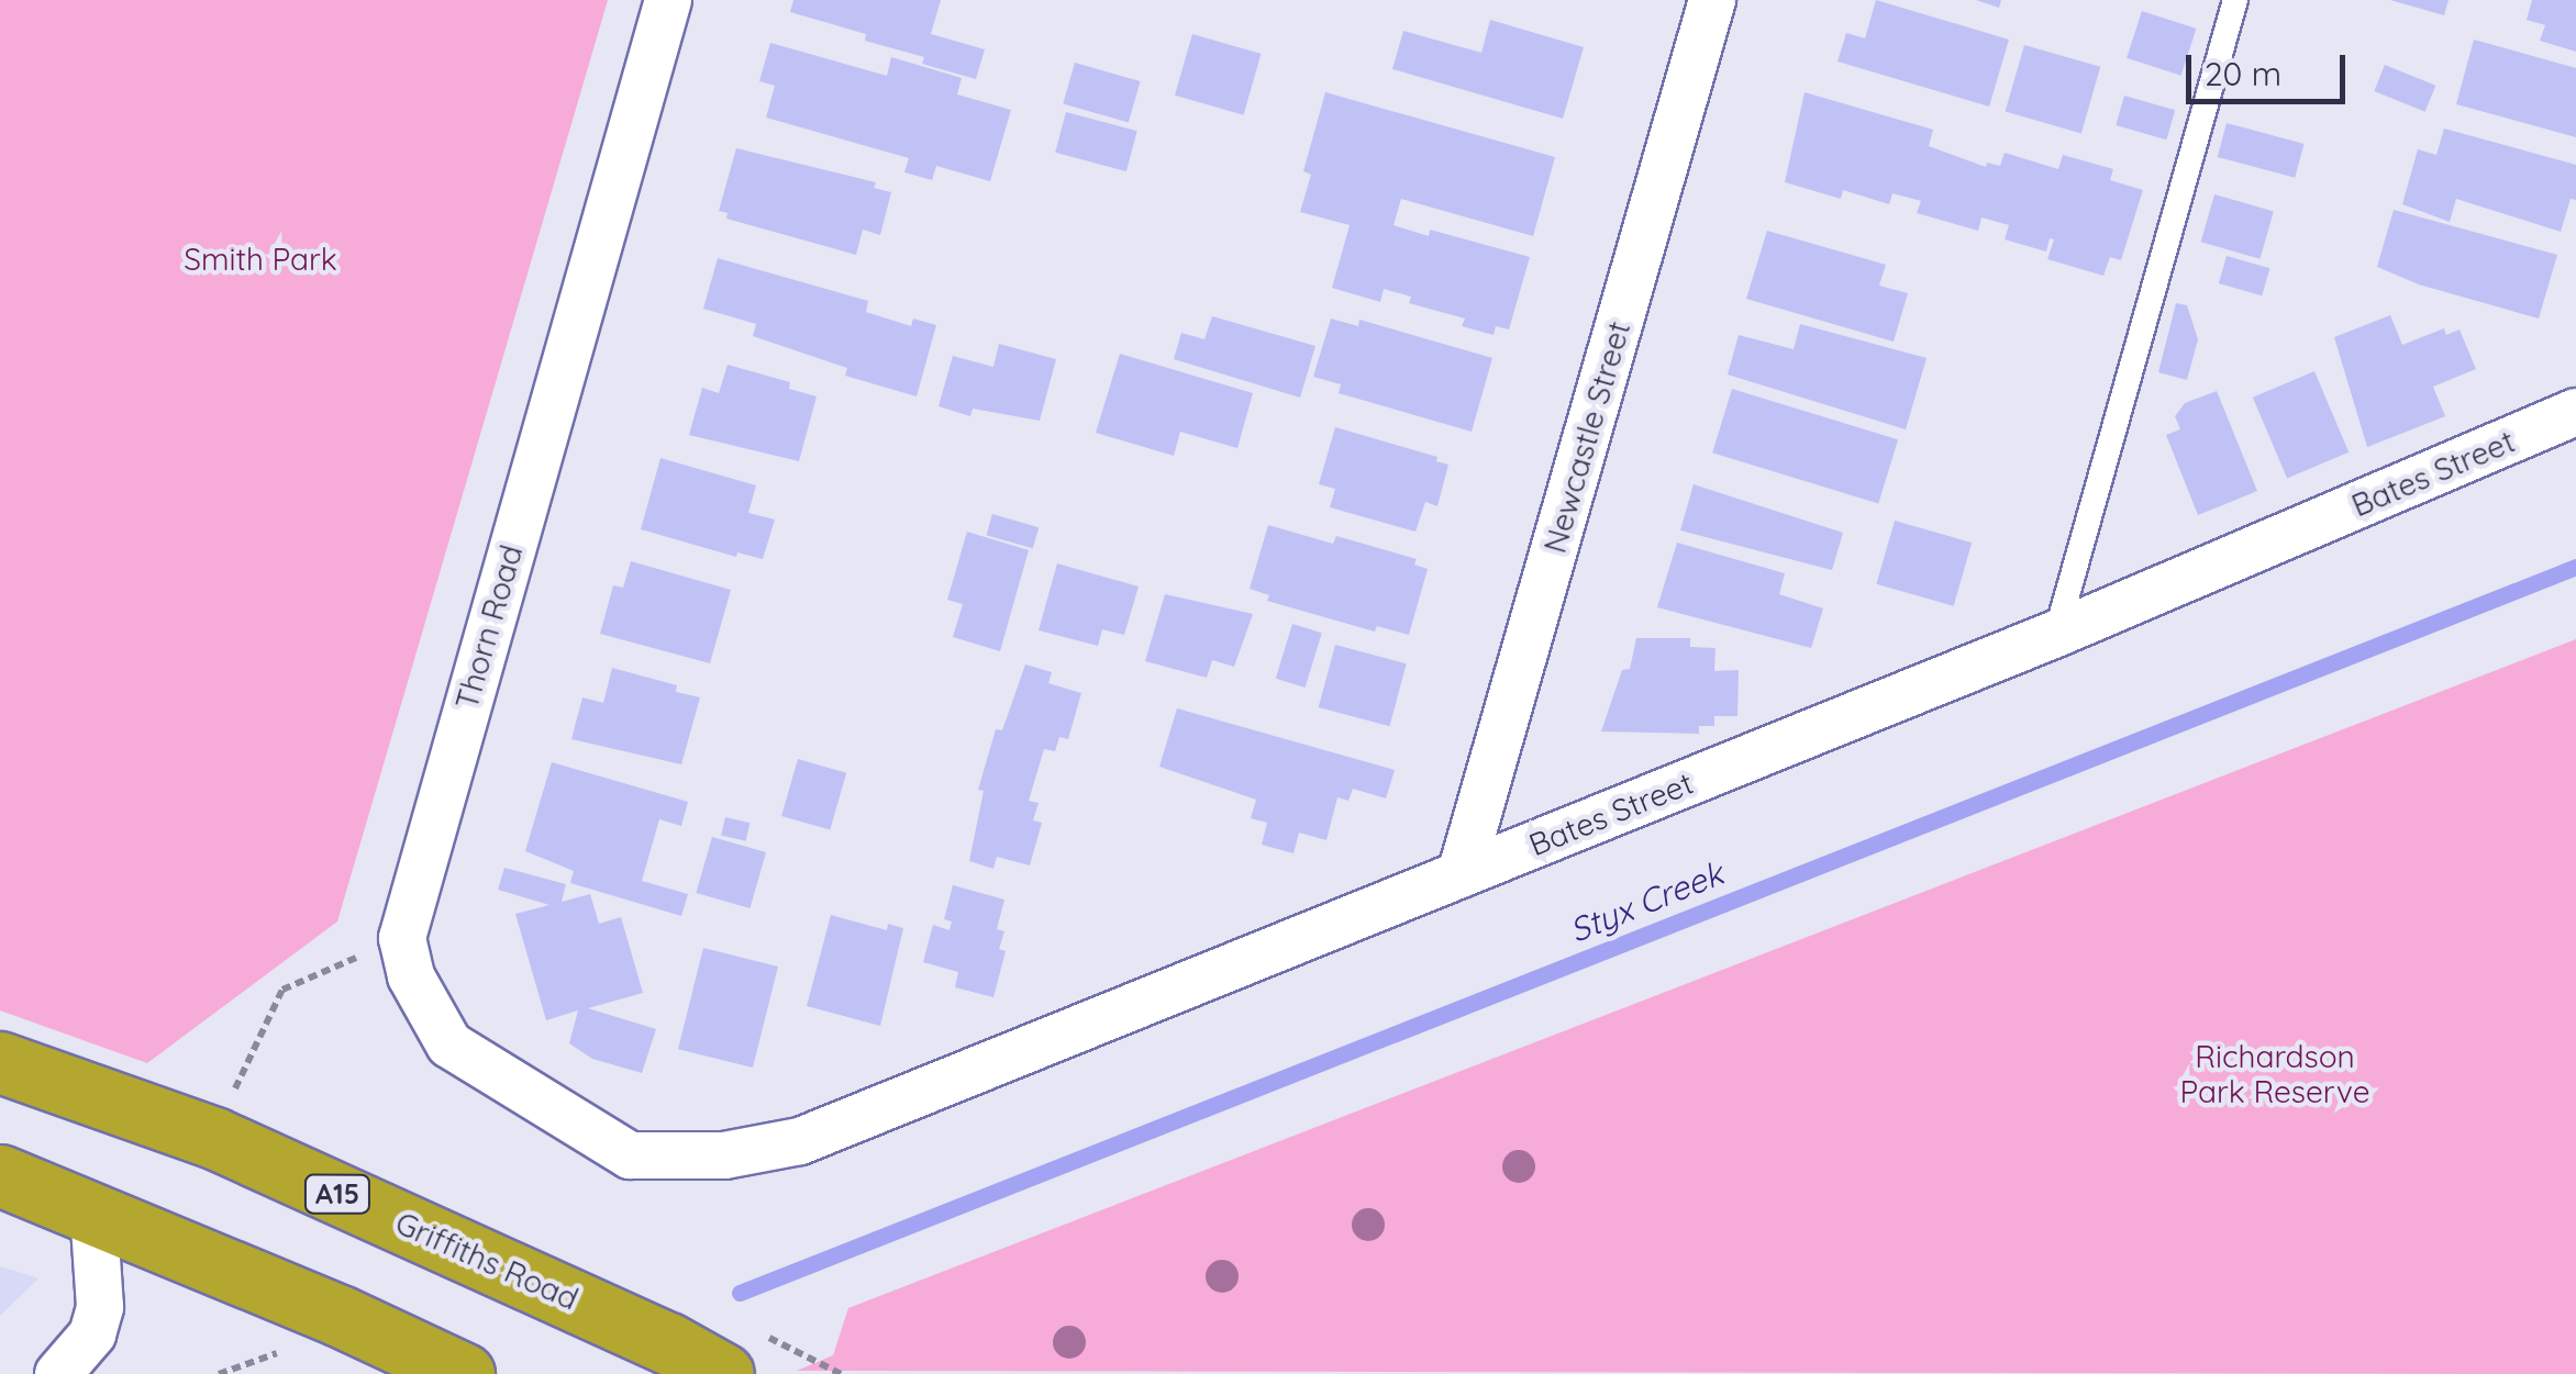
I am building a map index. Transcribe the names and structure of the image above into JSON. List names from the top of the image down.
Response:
{
  "streets": {
    "highway": ["A15", "Griffiths Road"],
    "street": ["Newcastle Street", "Bates Street", "Thorn Road"]
  },
  "crossings": [
    ["Newcastle Street", "Bates Street"],
    ["Bates Street", "Thorn Road"]
  ],
  "water": ["Styx Creek"],
  "parks": ["Smith Park", "Richardson Park Reserve"],
  "scale_bar": "20 m"
}
